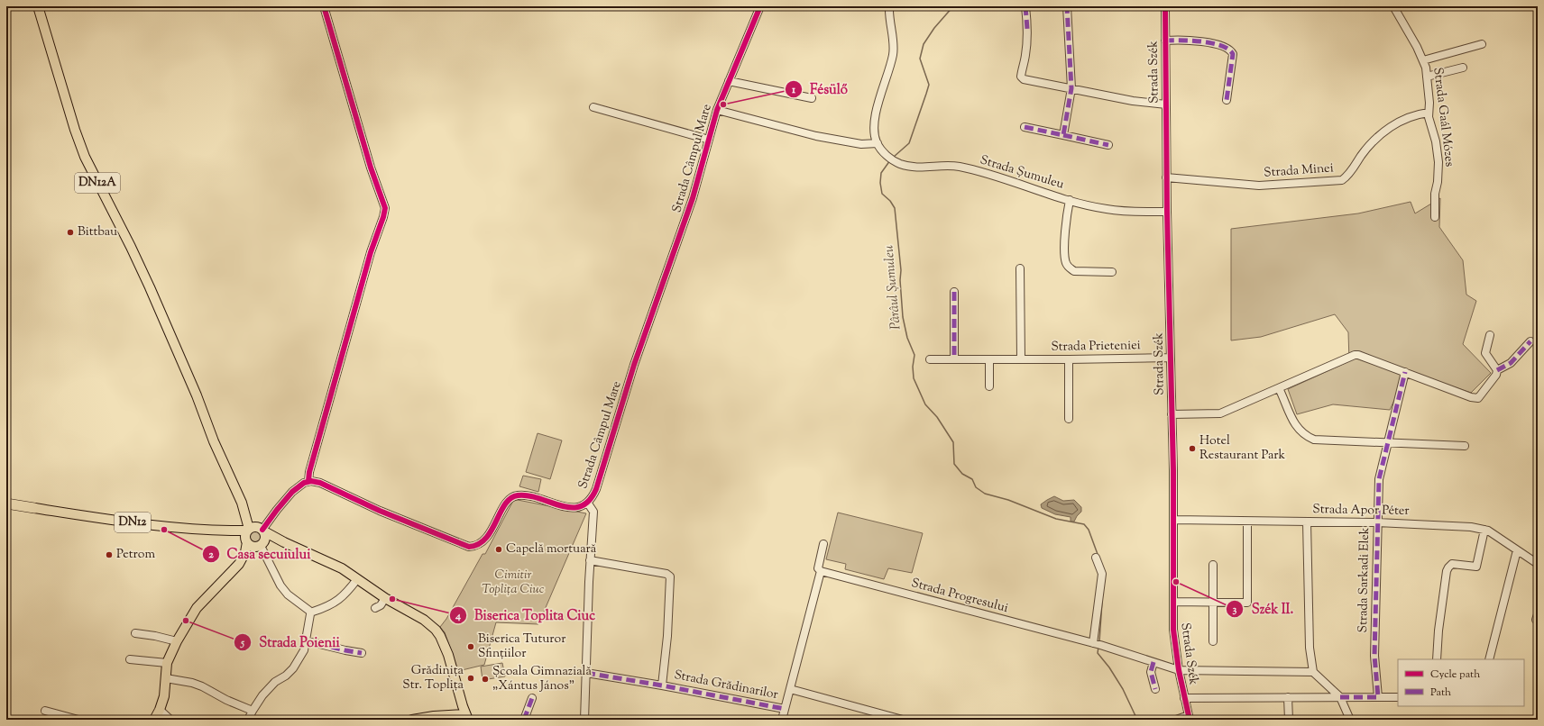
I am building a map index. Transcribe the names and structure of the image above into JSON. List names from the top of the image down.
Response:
{
  "streets": {
    "highway": ["DN12"],
    "main road": ["DN12A"],
    "street": [
      "Strada Szék",
      "Strada Gaál Mózes",
      "Strada Câmpul Mare",
      "Strada Minei",
      "Strada Șumuleu",
      "Strada Prieteniei",
      "Strada Apor Péter",
      "Strada Sarkadi Elek",
      "Strada Progresului",
      "Strada Grădinarilor"
    ]
  },
  "crossings": [
    ["Strada Szék", "Strada Minei"],
    ["Strada Szék", "Strada Șumuleu"],
    ["Strada Szék", "Strada Prieteniei"],
    ["Strada Szék", "Strada Apor Péter"],
    ["Strada Szék", "Strada Progresului"],
    ["Strada Gaál Mózes", "Strada Minei"],
    ["Strada Câmpul Mare", "Strada Grădinarilor"],
    ["DN12A", "DN12"],
    ["Strada Apor Péter", "Strada Sarkadi Elek"]
  ],
  "water": ["Pârâul Șumuleu"],
  "parks": ["Cimitir Toplița Ciuc"],
  "places": [
    "Fésülő",
    "Bittbau",
    "Hotel Restaurant Park",
    "Casa secuiului",
    "Capelă mortuară",
    "Petrom",
    "Szék II.",
    "Biserica Toplita Ciuc",
    "Strada Poienii",
    "Biserica Tuturor Sfințiilor",
    "Grădinița Str. Toplița",
    "Școala Gimnazială „Xántus János”"
  ],
  "legend": ["Cycle path", "Path"]
}
